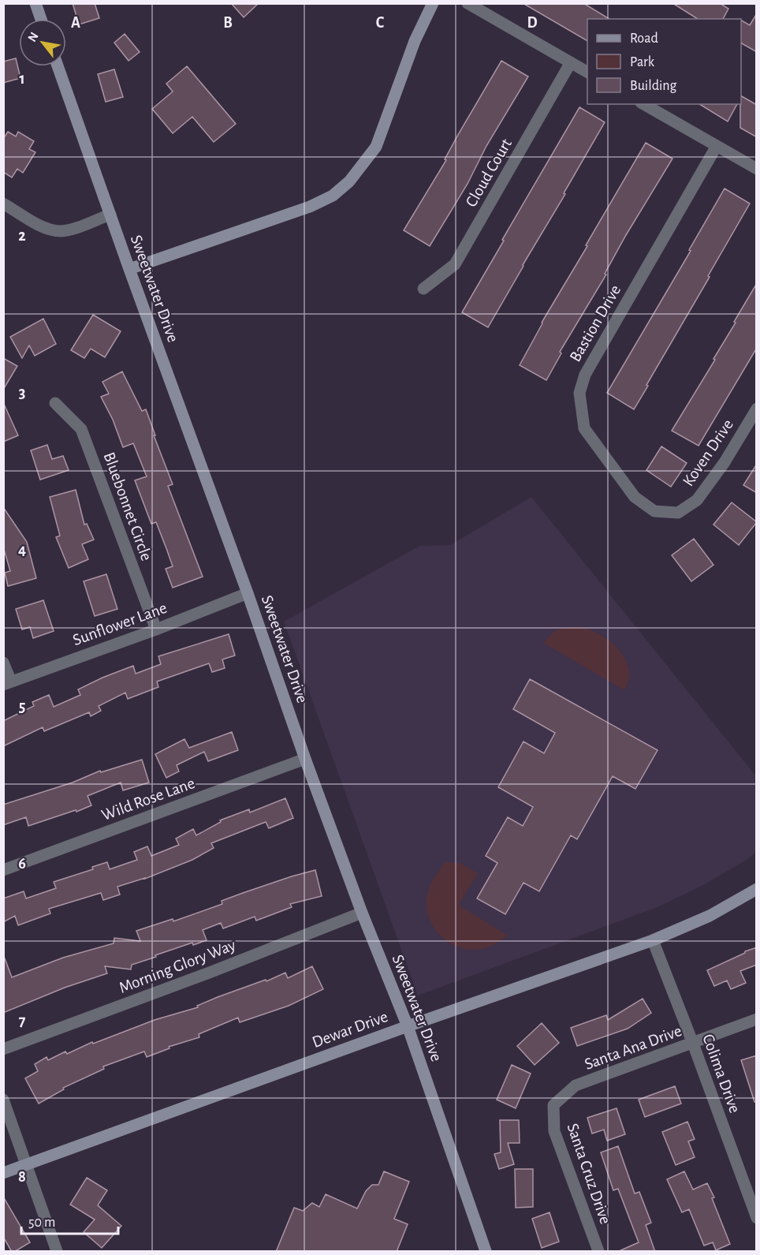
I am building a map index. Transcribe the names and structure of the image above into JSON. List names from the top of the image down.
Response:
{
  "streets": {
    "street": [
      "Cloud Court",
      "Sweetwater Drive",
      "Bastion Drive",
      "Koven Drive",
      "Bluebonnet Circle",
      "Sunflower Lane",
      "Wild Rose Lane",
      "Morning Glory Way",
      "Dewar Drive",
      "Santa Ana Drive",
      "Colima Drive",
      "Santa Cruz Drive"
    ]
  },
  "crossings": [
    ["Sweetwater Drive", "Sunflower Lane"],
    ["Sweetwater Drive", "Wild Rose Lane"],
    ["Sweetwater Drive", "Morning Glory Way"],
    ["Sweetwater Drive", "Dewar Drive"],
    ["Bastion Drive", "Koven Drive"],
    ["Bluebonnet Circle", "Sunflower Lane"],
    ["Dewar Drive", "Colima Drive"],
    ["Santa Ana Drive", "Colima Drive"],
    ["Santa Ana Drive", "Santa Cruz Drive"]
  ],
  "legend": ["Road", "Park", "Building"],
  "scale_bar": "50 m",
  "north": "top left",
  "grid": {
    "columns": [
      "A",
      "B",
      "C",
      "D"
    ],
    "rows": [
      "1",
      "2",
      "3",
      "4",
      "5",
      "6",
      "7",
      "8"
    ]
  }
}
